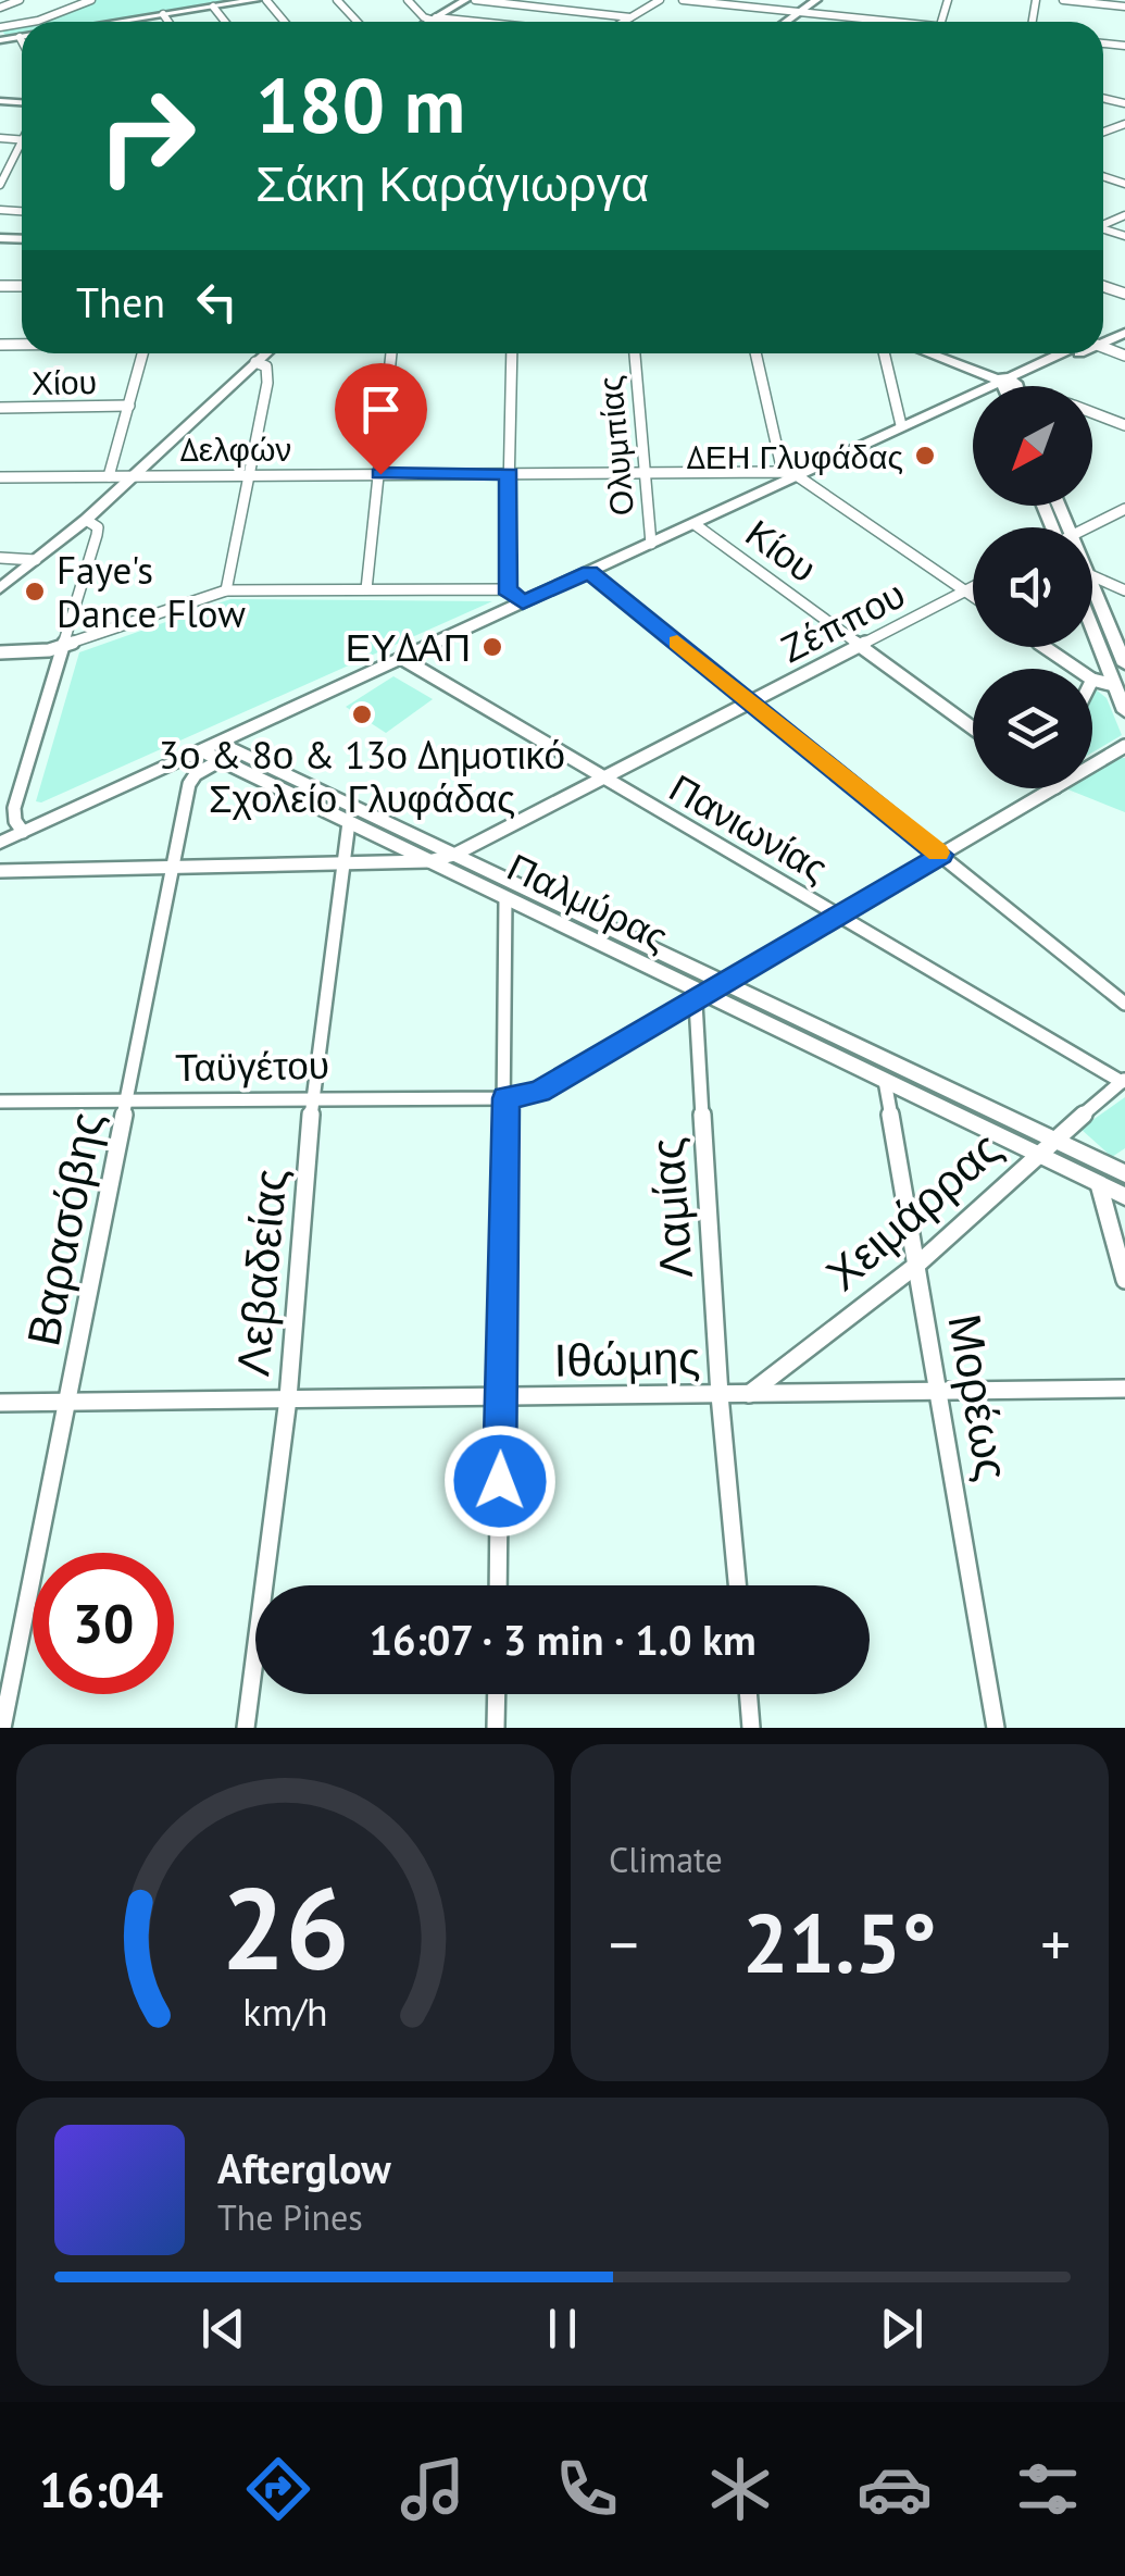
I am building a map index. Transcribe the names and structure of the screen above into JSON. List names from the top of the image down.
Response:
{
  "streets": {
    "main road": ["Παλμύρας"],
    "street": [
      "Χίου",
      "Ολυμπίας",
      "Δελφών",
      "Κίου",
      "Ζέππου",
      "Πανιωνίας",
      "Ταϋγέτου",
      "Λαμίας",
      "Χειμάρρας",
      "Βαρασόβης",
      "Λεβαδείας",
      "Ιθώμης",
      "Μορέως"
    ]
  },
  "crossings": [
    ["Ολυμπίας", "Δελφών"],
    ["Κίου", "Ζέππου"],
    ["Ζέππου", "Πανιωνίας"],
    ["Ζέππου", "Παλμύρας"],
    ["Ζέππου", "Βαρασόβης"],
    ["Ζέππου", "Λεβαδείας"],
    ["Πανιωνίας", "Ταϋγέτου"],
    ["Πανιωνίας", "Χειμάρρας"],
    ["Παλμύρας", "Ταϋγέτου"],
    ["Παλμύρας", "Λαμίας"],
    ["Παλμύρας", "Χειμάρρας"],
    ["Παλμύρας", "Βαρασόβης"],
    ["Παλμύρας", "Λεβαδείας"],
    ["Παλμύρας", "Μορέως"],
    ["Ταϋγέτου", "Λαμίας"],
    ["Ταϋγέτου", "Βαρασόβης"],
    ["Ταϋγέτου", "Λεβαδείας"],
    ["Λαμίας", "Ιθώμης"],
    ["Χειμάρρας", "Ιθώμης"],
    ["Χειμάρρας", "Μορέως"],
    ["Βαρασόβης", "Ιθώμης"],
    ["Λεβαδείας", "Ιθώμης"],
    ["Ιθώμης", "Μορέως"]
  ],
  "places": [
    "ΔΕΗ Γλυφάδας",
    "Faye's Dance Flow",
    "ΕΥΔΑΠ",
    "3ο & 8ο & 13ο Δημοτικό Σχολείο Γλυφάδας"
  ],
  "north": "bottom left",
  "page": {
    "turn": ["180 m", "Σάκη Καράγιωργα"],
    "then": "Then",
    "limit": "30",
    "trip": "16:07 · 3 min · 1.0 km",
    "tile": "Climate",
    "heat": ["−", "21.5°", "+"],
    "song": ["Afterglow", "The Pines"],
    "tabs": "16:04",
    "gauge": ["26", "km/h"]
  }
}
